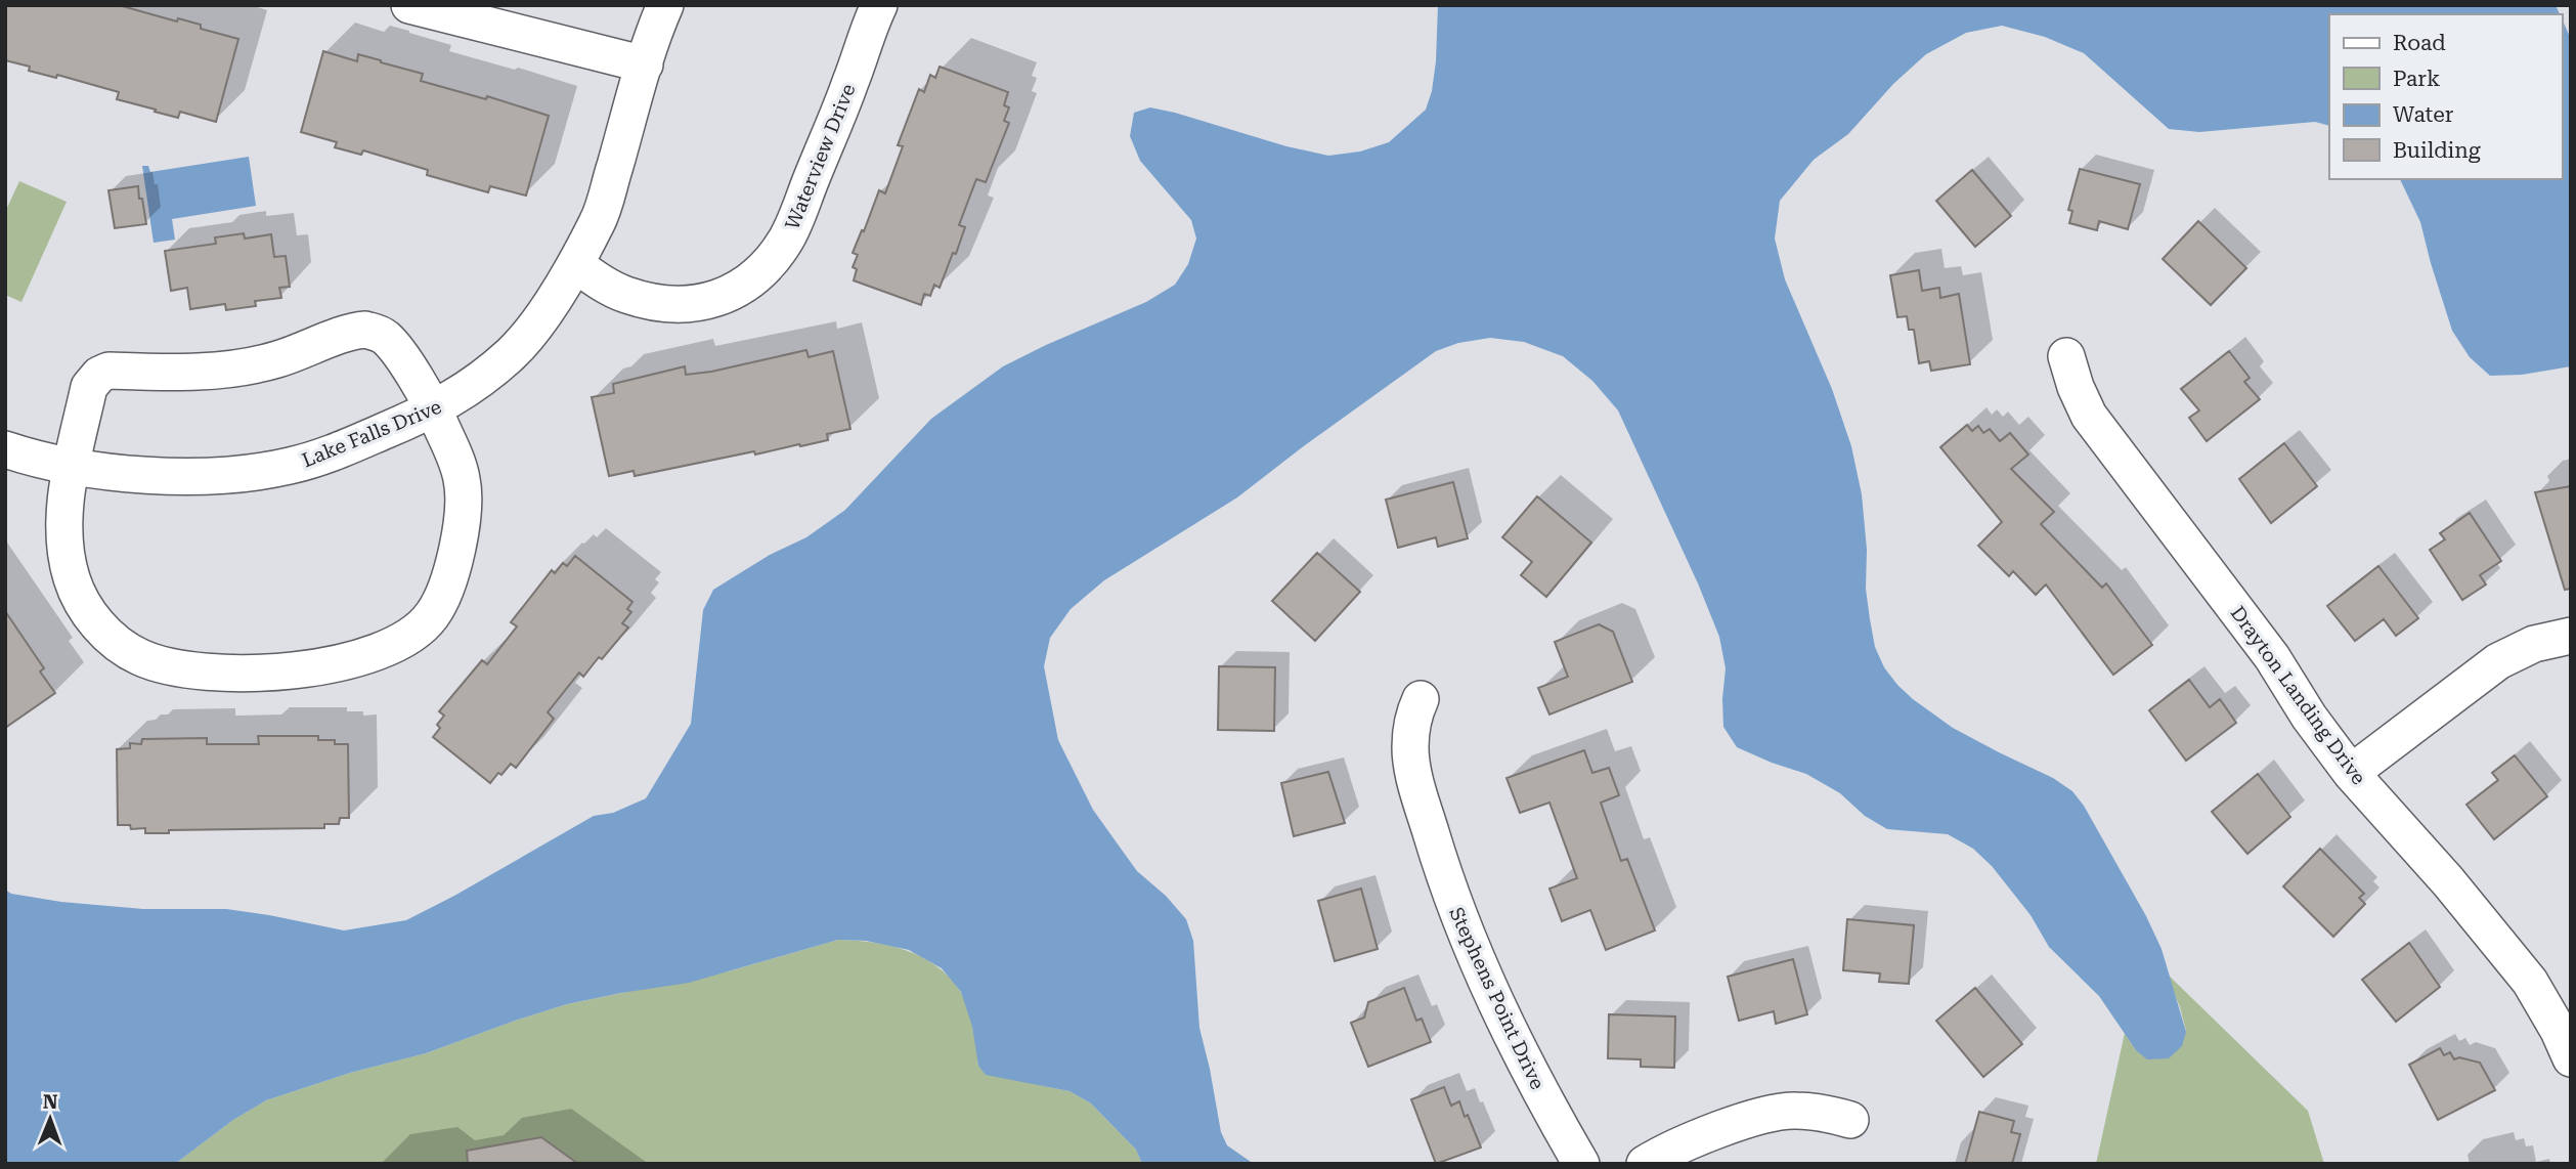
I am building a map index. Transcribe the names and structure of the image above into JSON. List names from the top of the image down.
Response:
{
  "streets": {
    "street": [
      "Waterview Drive",
      "Lake Falls Drive",
      "Drayton Landing Drive",
      "Stephens Point Drive"
    ]
  },
  "crossings": [
    ["Waterview Drive", "Lake Falls Drive"]
  ],
  "legend": [
    "Road",
    "Park",
    "Water",
    "Building"
  ],
  "north": "top"
}
